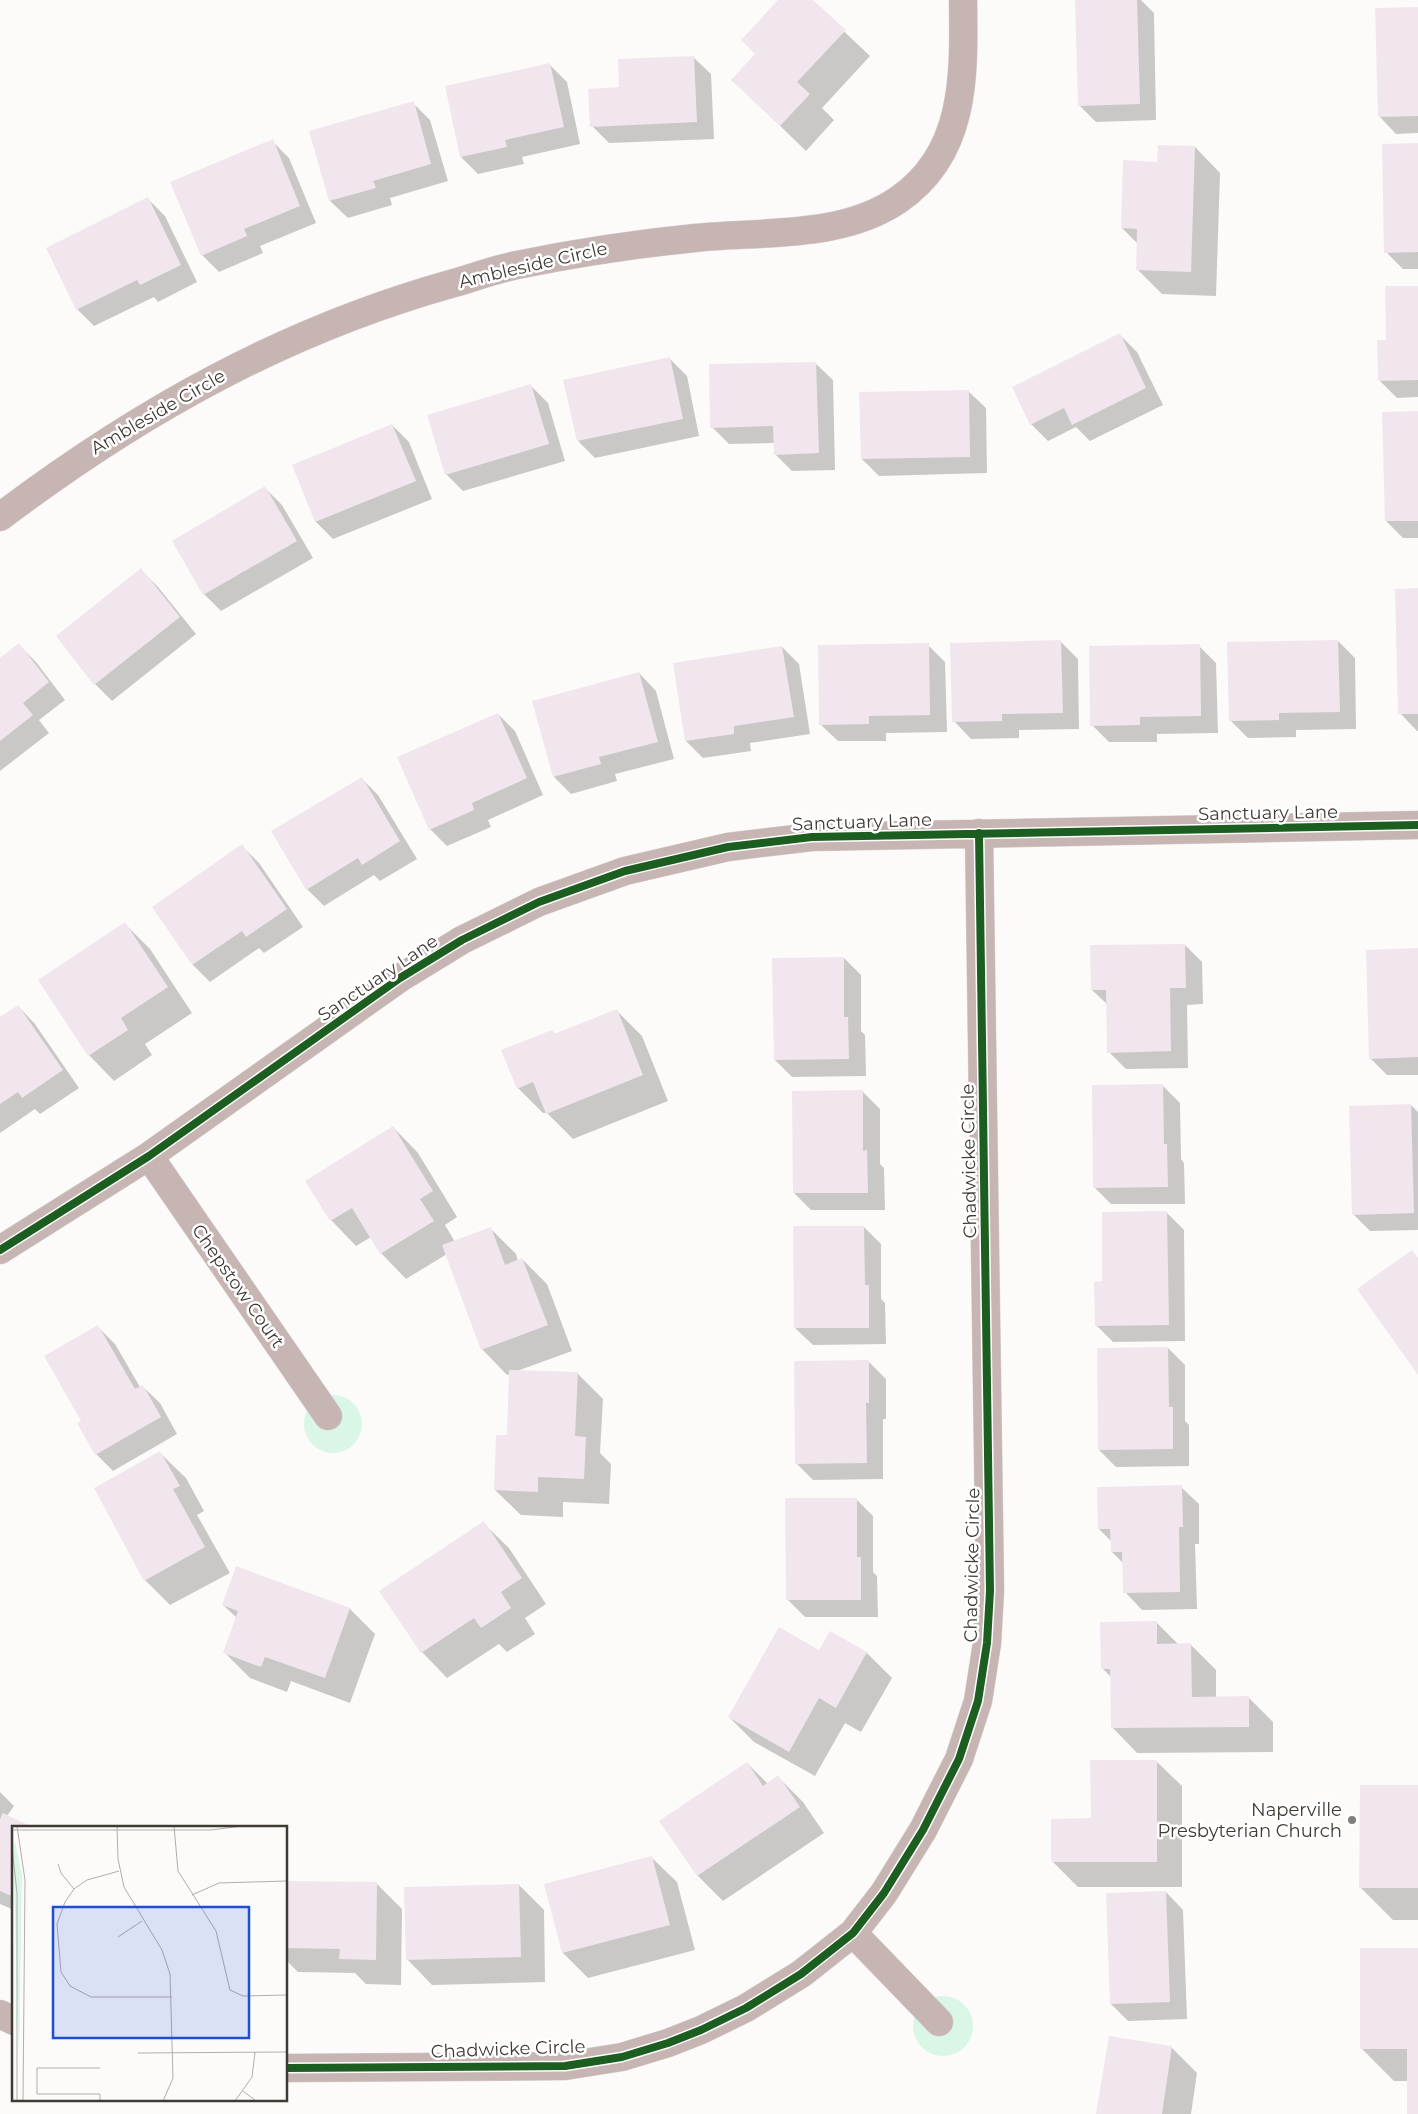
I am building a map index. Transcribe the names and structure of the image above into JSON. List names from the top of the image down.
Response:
{
  "streets": {
    "street": [
      "Ambleside Circle",
      "Sanctuary Lane",
      "Chadwicke Circle",
      "Chepstow Court"
    ]
  },
  "crossings": [
    ["Sanctuary Lane", "Chadwicke Circle"],
    ["Sanctuary Lane", "Chepstow Court"]
  ],
  "places": ["Naperville Presbyterian Church"]
}
